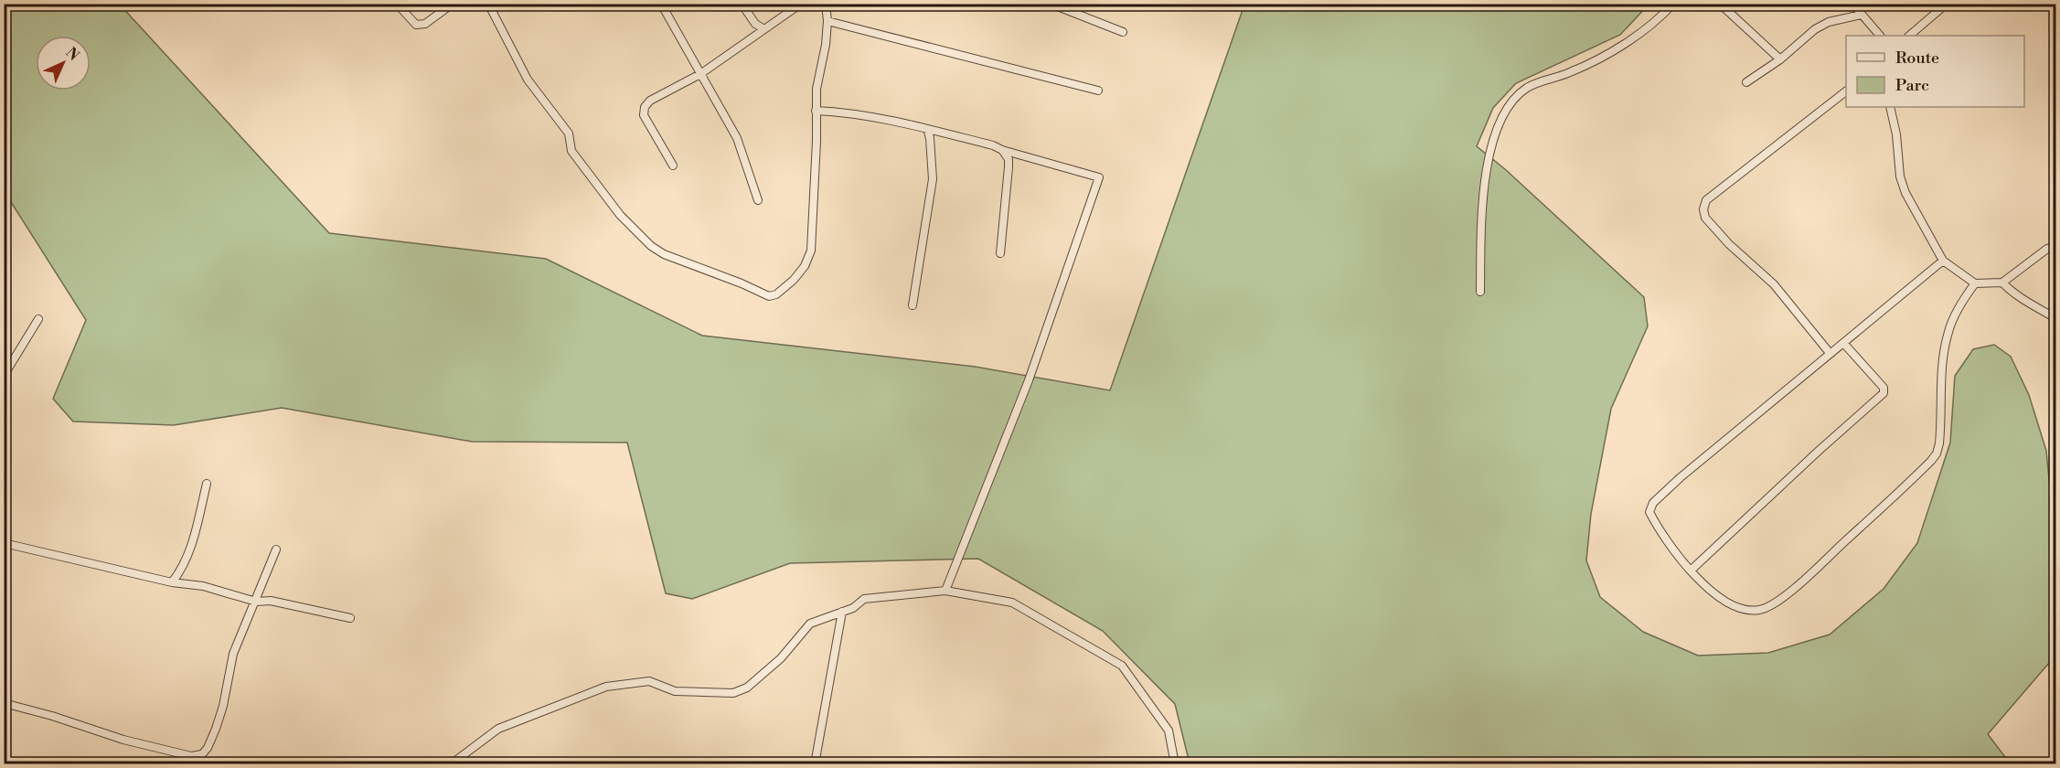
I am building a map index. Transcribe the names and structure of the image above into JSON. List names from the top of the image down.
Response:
{
  "legend": ["Route", "Parc"],
  "north": "top right"
}
